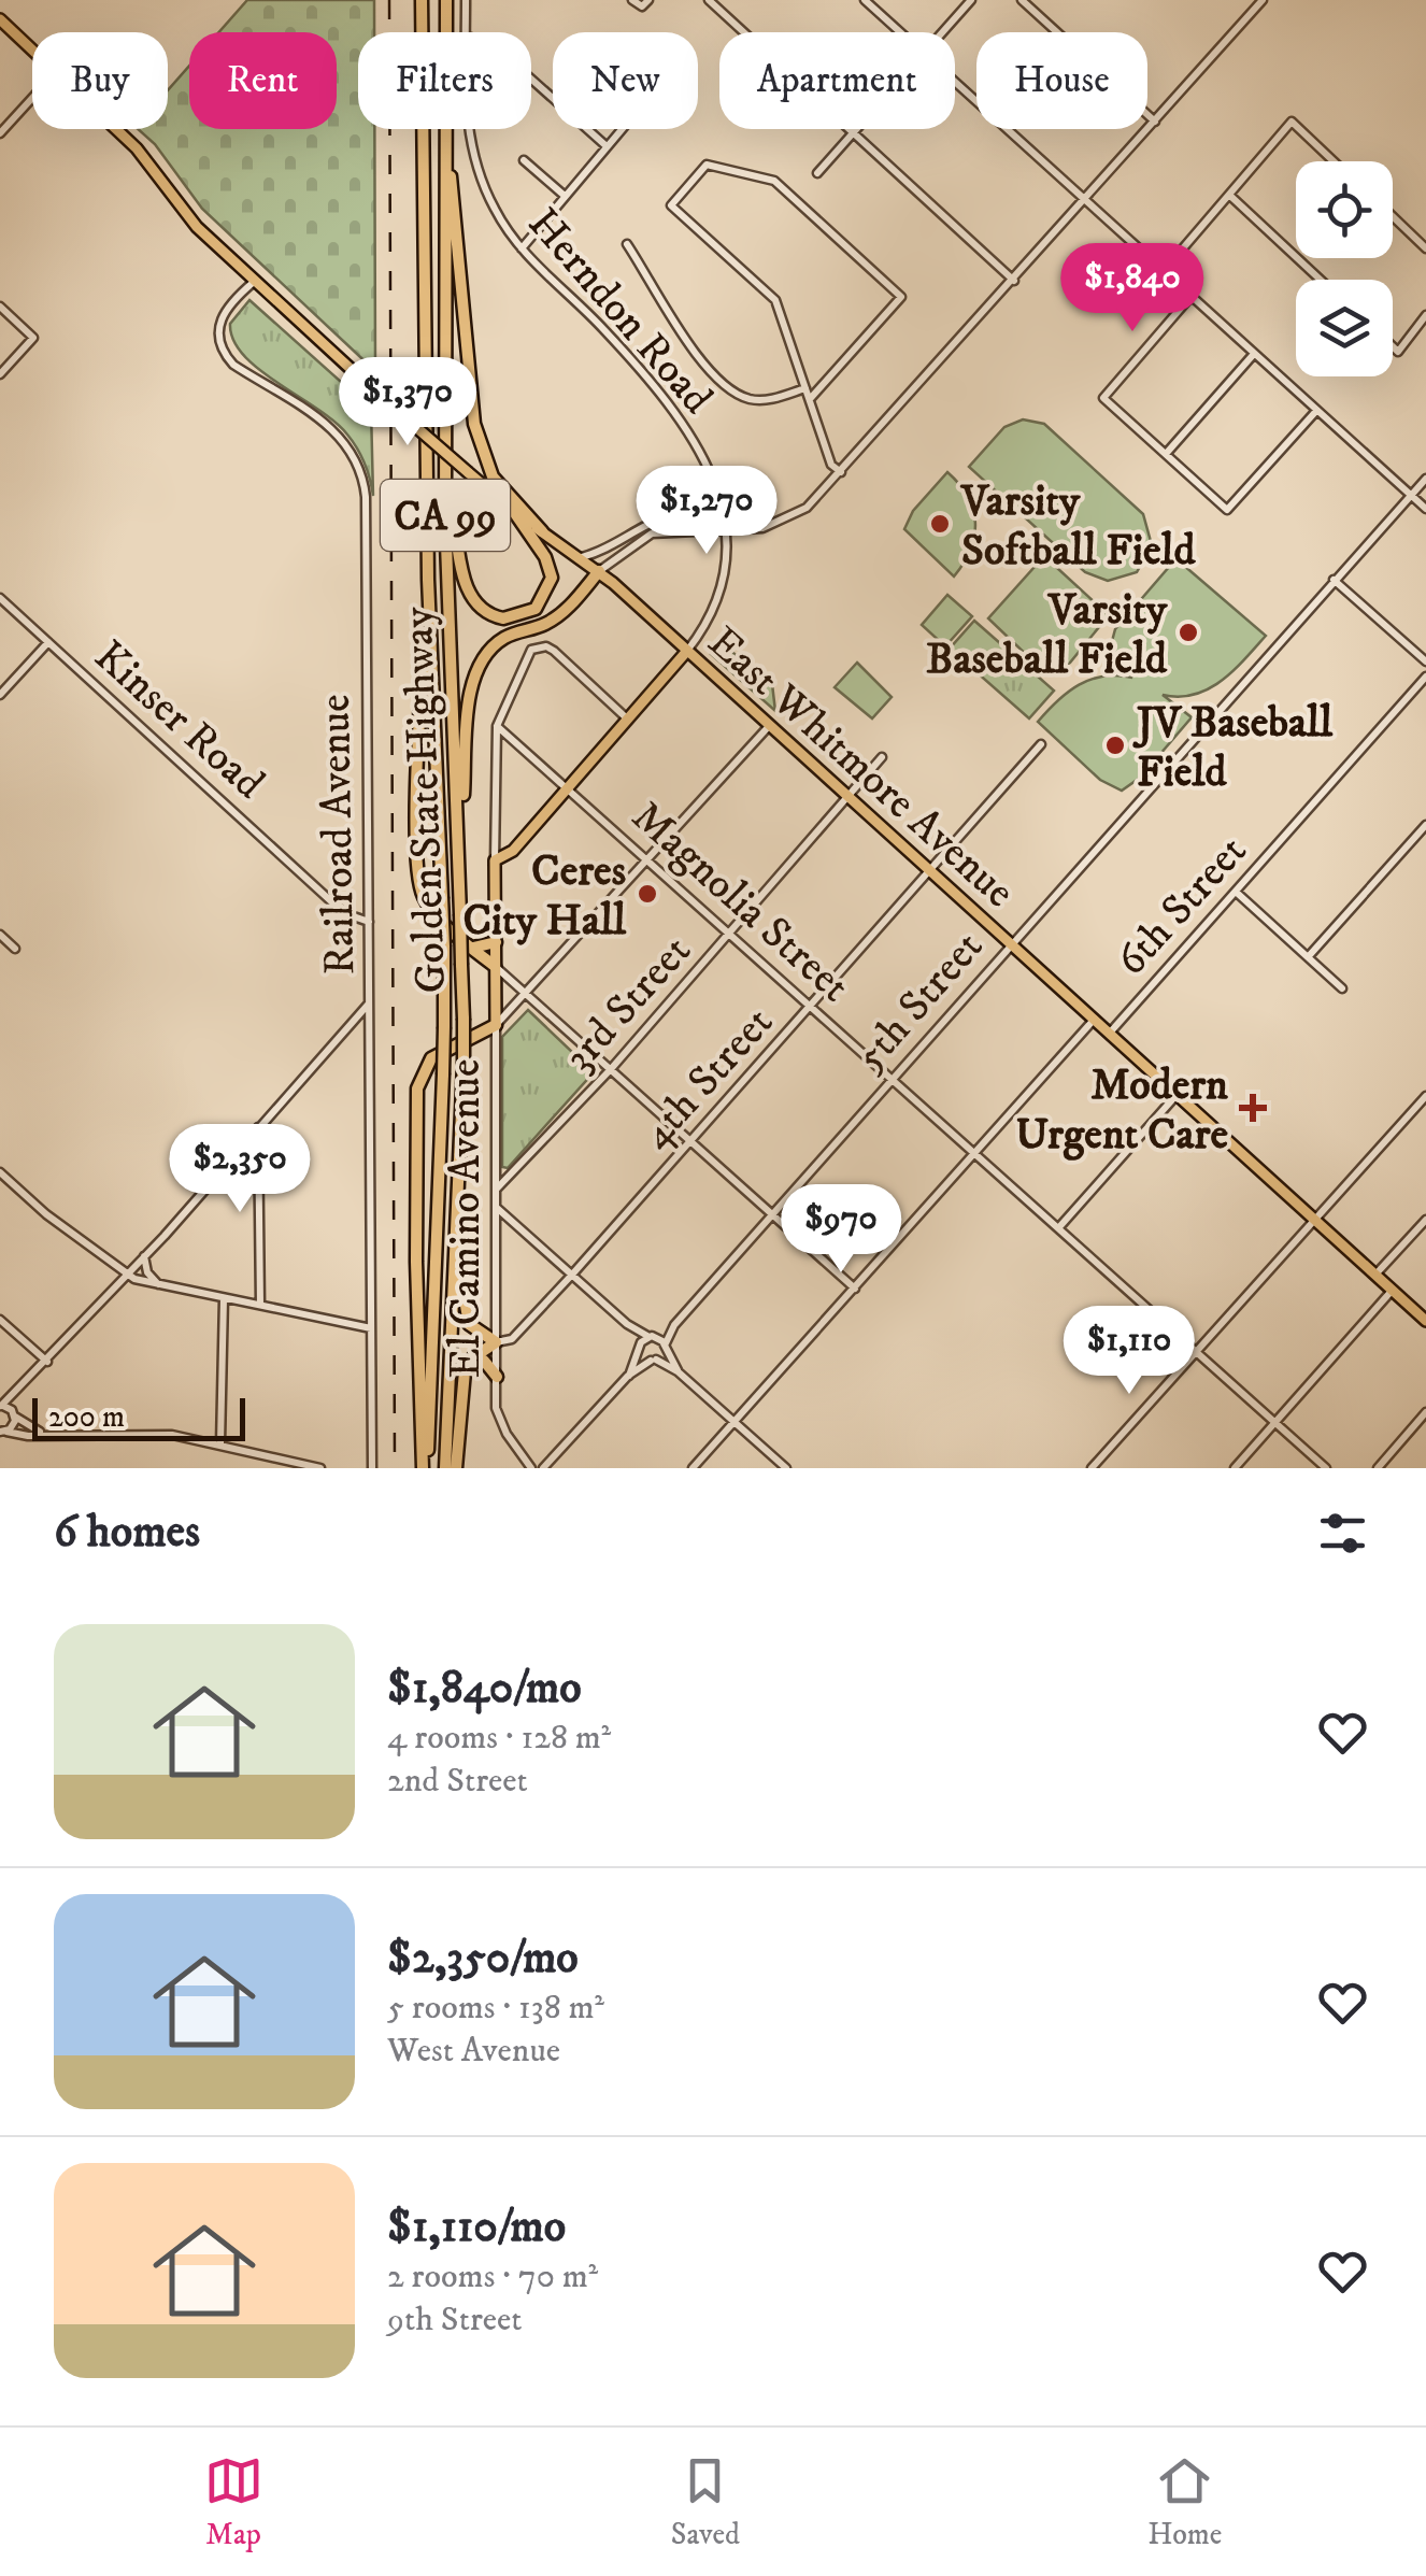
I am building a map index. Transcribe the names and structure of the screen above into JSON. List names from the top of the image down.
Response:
{
  "streets": {
    "highway": ["CA 99", "Golden State Highway"],
    "main road": ["East Whitmore Avenue", "El Camino Avenue"],
    "street": [
      "Herndon Road",
      "Kinser Road",
      "Railroad Avenue",
      "Magnolia Street",
      "6th Street",
      "5th Street",
      "3rd Street",
      "4th Street"
    ]
  },
  "crossings": [
    ["Herndon Road", "East Whitmore Avenue"],
    ["Kinser Road", "Railroad Avenue"],
    ["East Whitmore Avenue", "Railroad Avenue"],
    ["East Whitmore Avenue", "6th Street"],
    ["East Whitmore Avenue", "5th Street"],
    ["East Whitmore Avenue", "3rd Street"],
    ["East Whitmore Avenue", "4th Street"],
    ["Magnolia Street", "6th Street"],
    ["Magnolia Street", "5th Street"],
    ["Magnolia Street", "3rd Street"],
    ["Magnolia Street", "4th Street"],
    ["Magnolia Street", "El Camino Avenue"],
    ["3rd Street", "El Camino Avenue"],
    ["4th Street", "El Camino Avenue"]
  ],
  "places": {
    "other": [
      "Varsity Softball Field",
      "Varsity Baseball Field",
      "JV Baseball Field",
      "Ceres City Hall"
    ],
    "health": ["Modern Urgent Care"]
  },
  "scale_bar": "200 m",
  "page": {
    "chip": [
      "Buy",
      "Rent",
      "Filters",
      "New",
      "Apartment",
      "House"
    ],
    "price": [
      "$1,840",
      "$1,370",
      "$1,270",
      "$2,350",
      "$970",
      "$1,110"
    ],
    "scale": "200 m",
    "heading": "6 homes",
    "list": [
      {
        "name": "$1,840/mo",
        "note": "4 rooms · 128 m² · 2nd Street"
      },
      {
        "name": "$2,350/mo",
        "note": "5 rooms · 138 m² · West Avenue"
      },
      {
        "name": "$1,110/mo",
        "note": "2 rooms · 70 m² · 9th Street"
      }
    ],
    "tabs": ["Map", "Saved", "Home"]
  }
}
